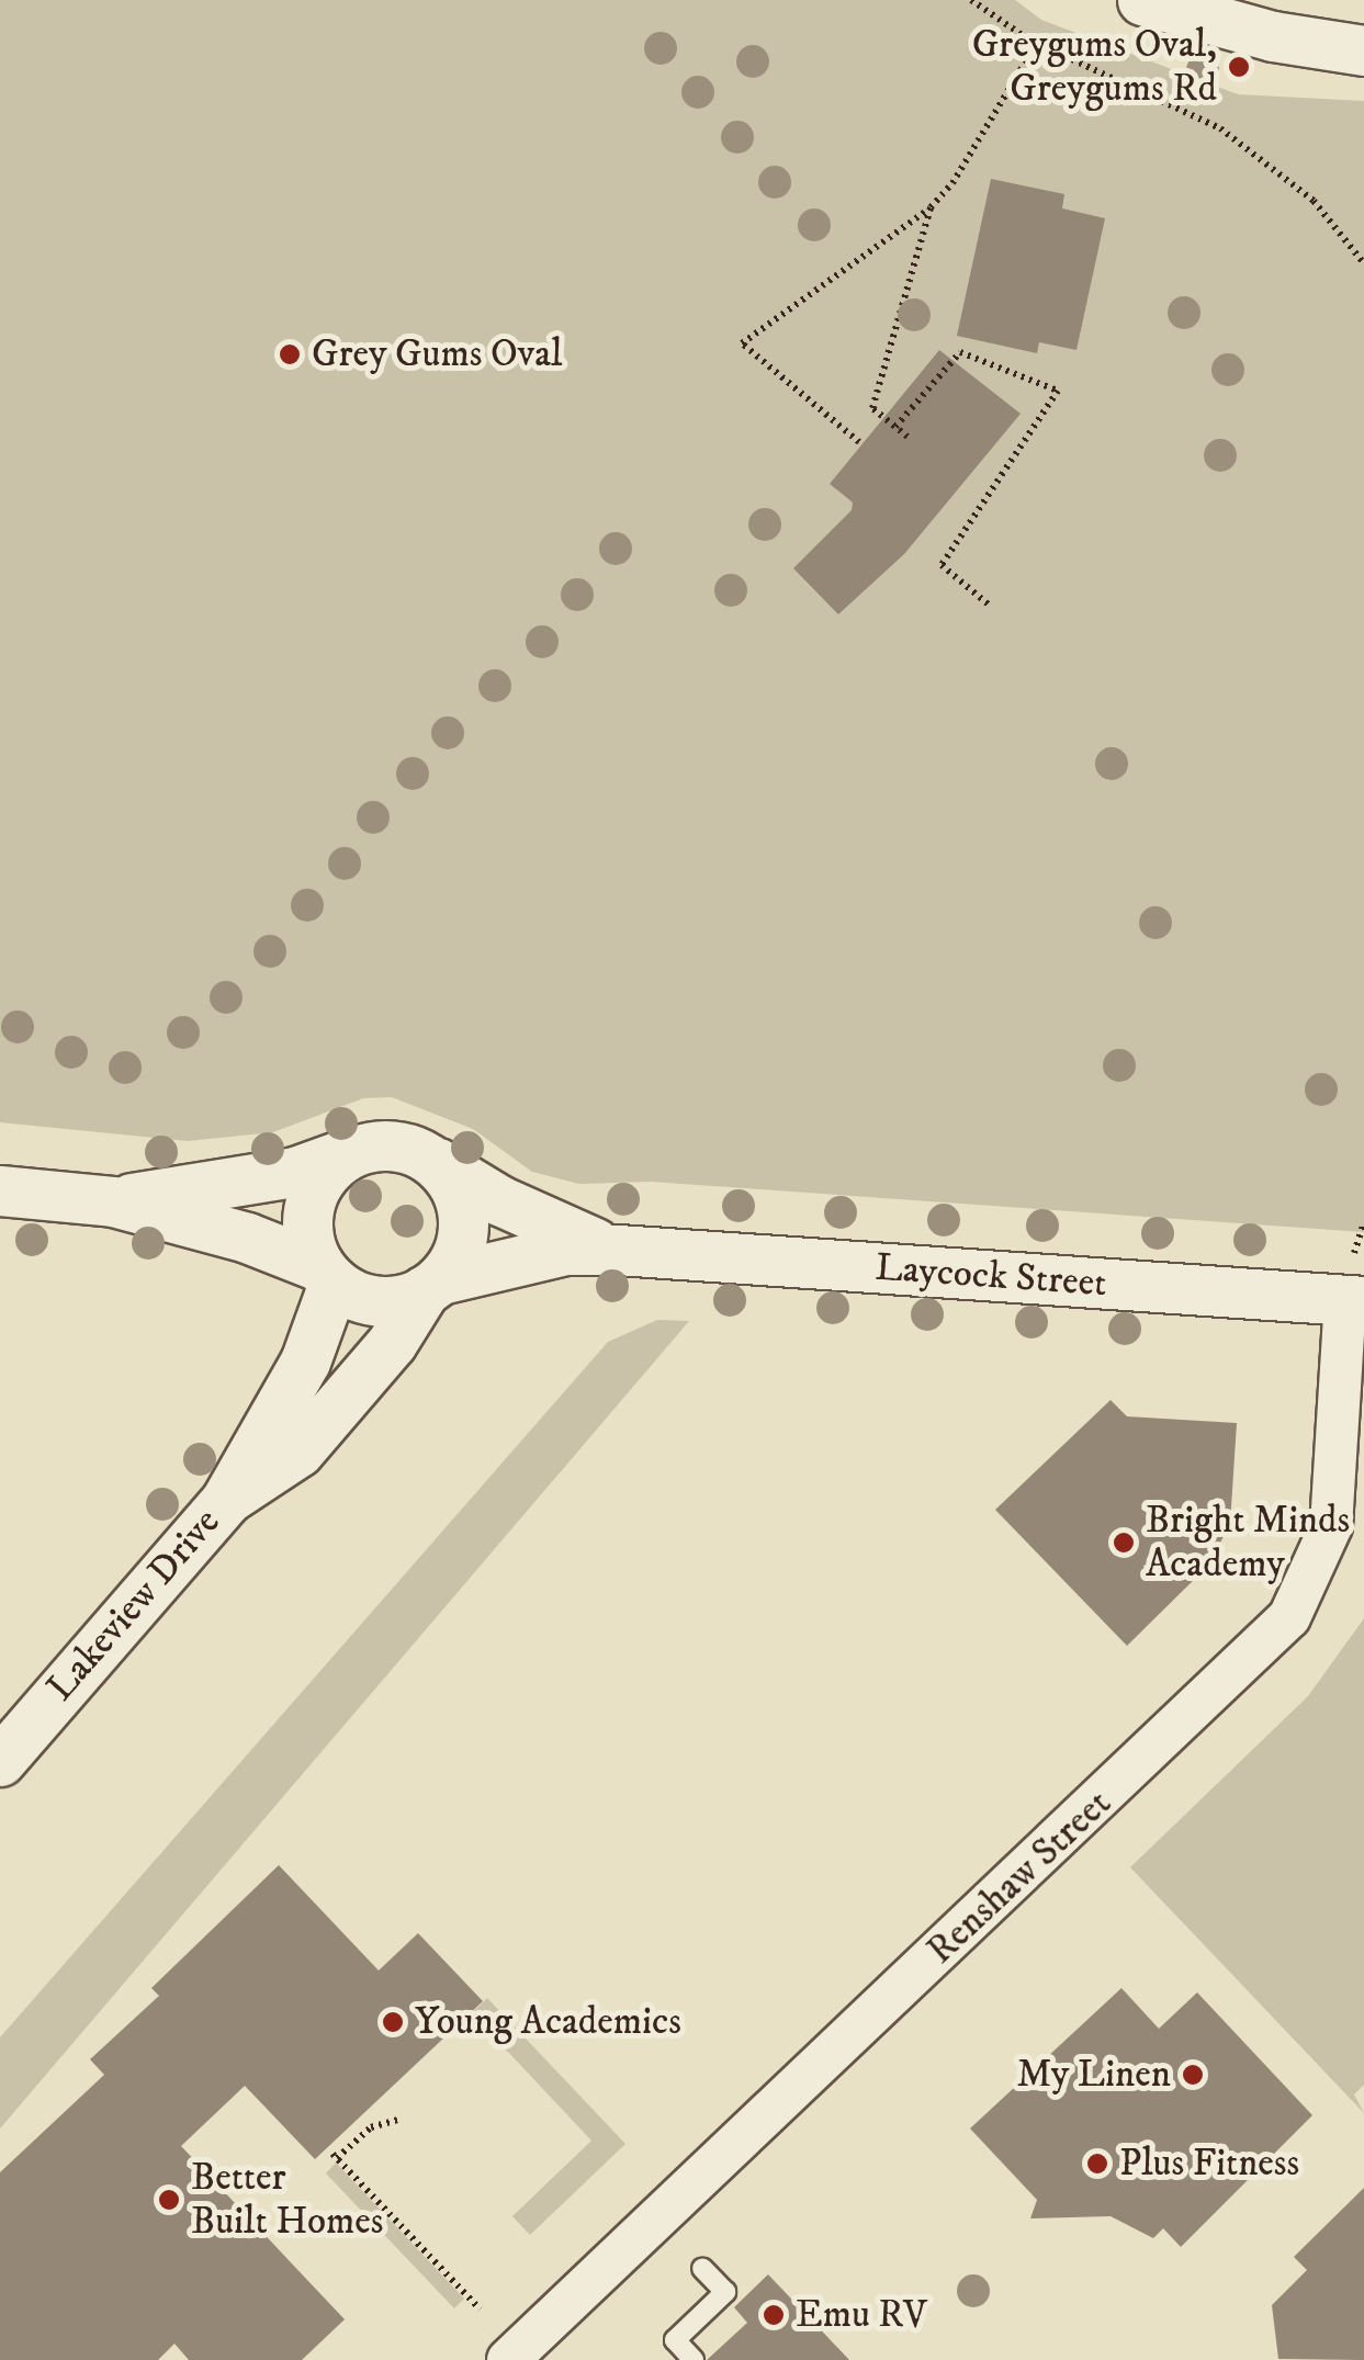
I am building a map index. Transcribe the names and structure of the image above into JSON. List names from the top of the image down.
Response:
{
  "streets": {
    "street": ["Laycock Street", "Lakeview Drive", "Renshaw Street"]
  },
  "crossings": [
    ["Laycock Street", "Lakeview Drive"],
    ["Laycock Street", "Renshaw Street"]
  ],
  "places": [
    "Greygums Oval, Greygums Rd",
    "Grey Gums Oval",
    "Bright Minds Academy",
    "Young Academics",
    "My Linen",
    "Plus Fitness",
    "Better Built Homes",
    "Emu RV"
  ]
}
